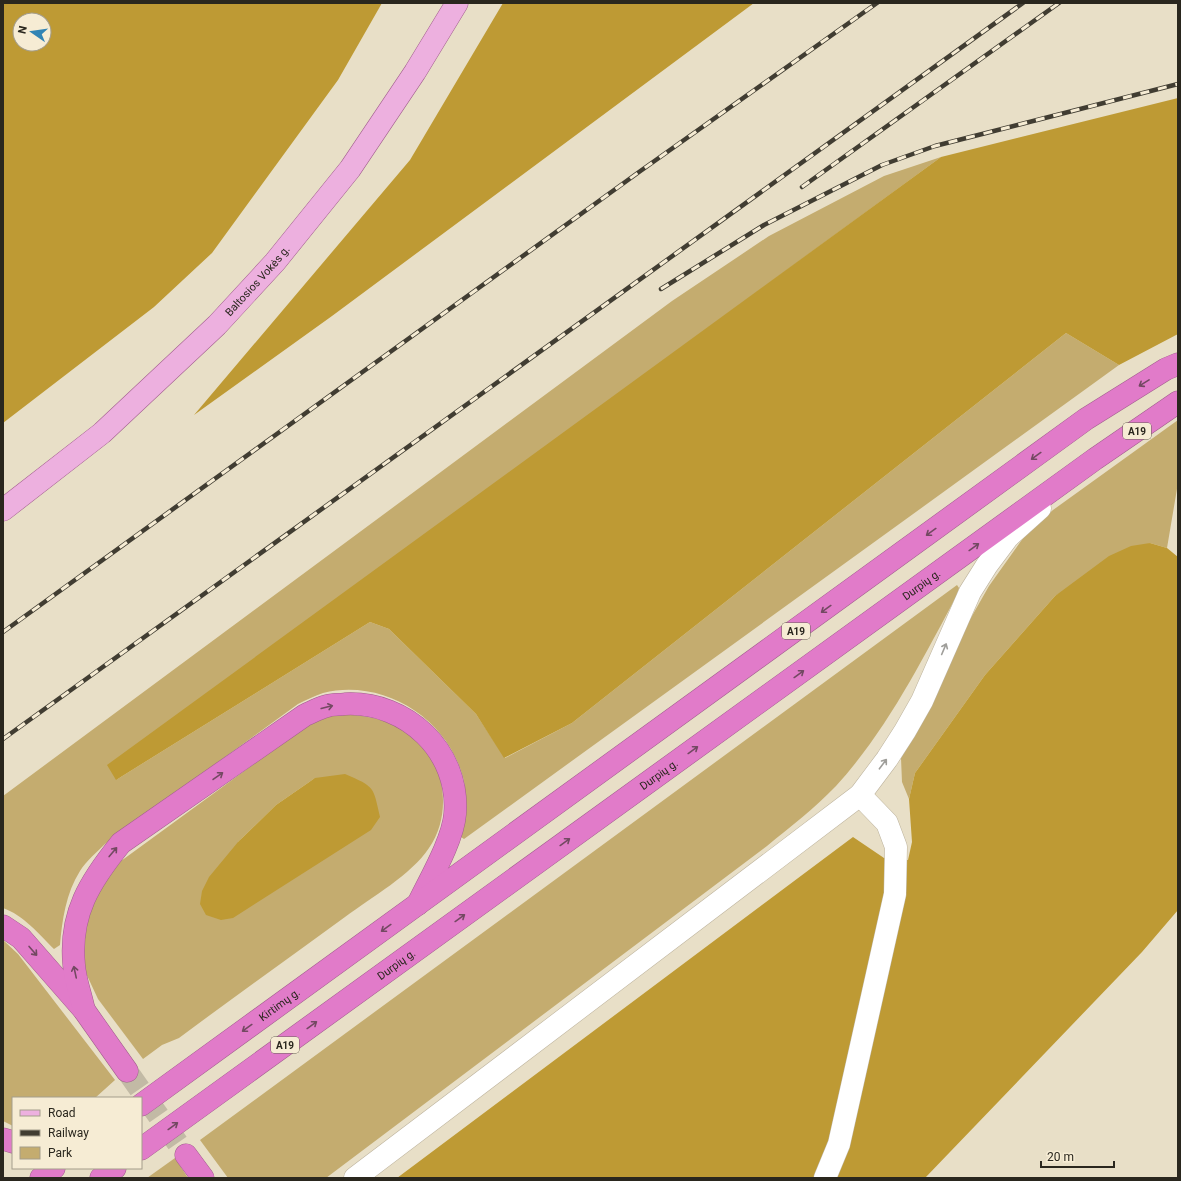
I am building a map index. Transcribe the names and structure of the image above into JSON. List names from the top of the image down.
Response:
{
  "streets": {
    "highway": ["A19", "Durpių g.", "Kirtimų g."],
    "main road": ["Baltosios Vokės g."]
  },
  "crossings": [
    ["A19", "Kirtimų g."]
  ],
  "one_way": ["Kirtimų g."],
  "legend": ["Road", "Railway", "Park"],
  "scale_bar": "20 m",
  "north": "left"
}
